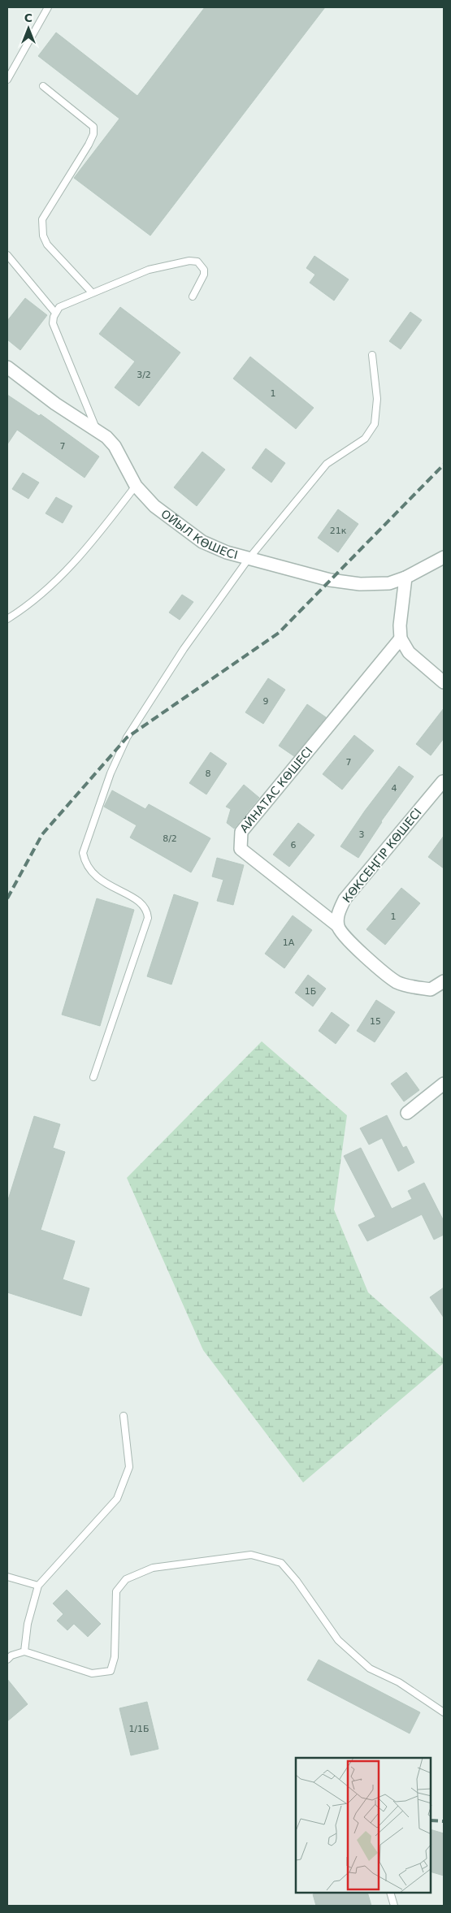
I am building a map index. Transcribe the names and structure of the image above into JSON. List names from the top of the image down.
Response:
{
  "streets": {
    "street": ["ОЙЫЛ КӨШЕСІ", "АЙНАТАС КӨШЕСІ", "КӨКСЕҢГІР КӨШЕСІ"]
  },
  "crossings": [
    ["АЙНАТАС КӨШЕСІ", "КӨКСЕҢГІР КӨШЕСІ"]
  ],
  "house_numbers": [
    "3/2",
    "1",
    "7",
    "21к",
    "9",
    "7",
    "8",
    "4",
    "3",
    "8/2",
    "6",
    "1",
    "1А",
    "1Б",
    "15",
    "1/1Б"
  ],
  "north": "top"
}
